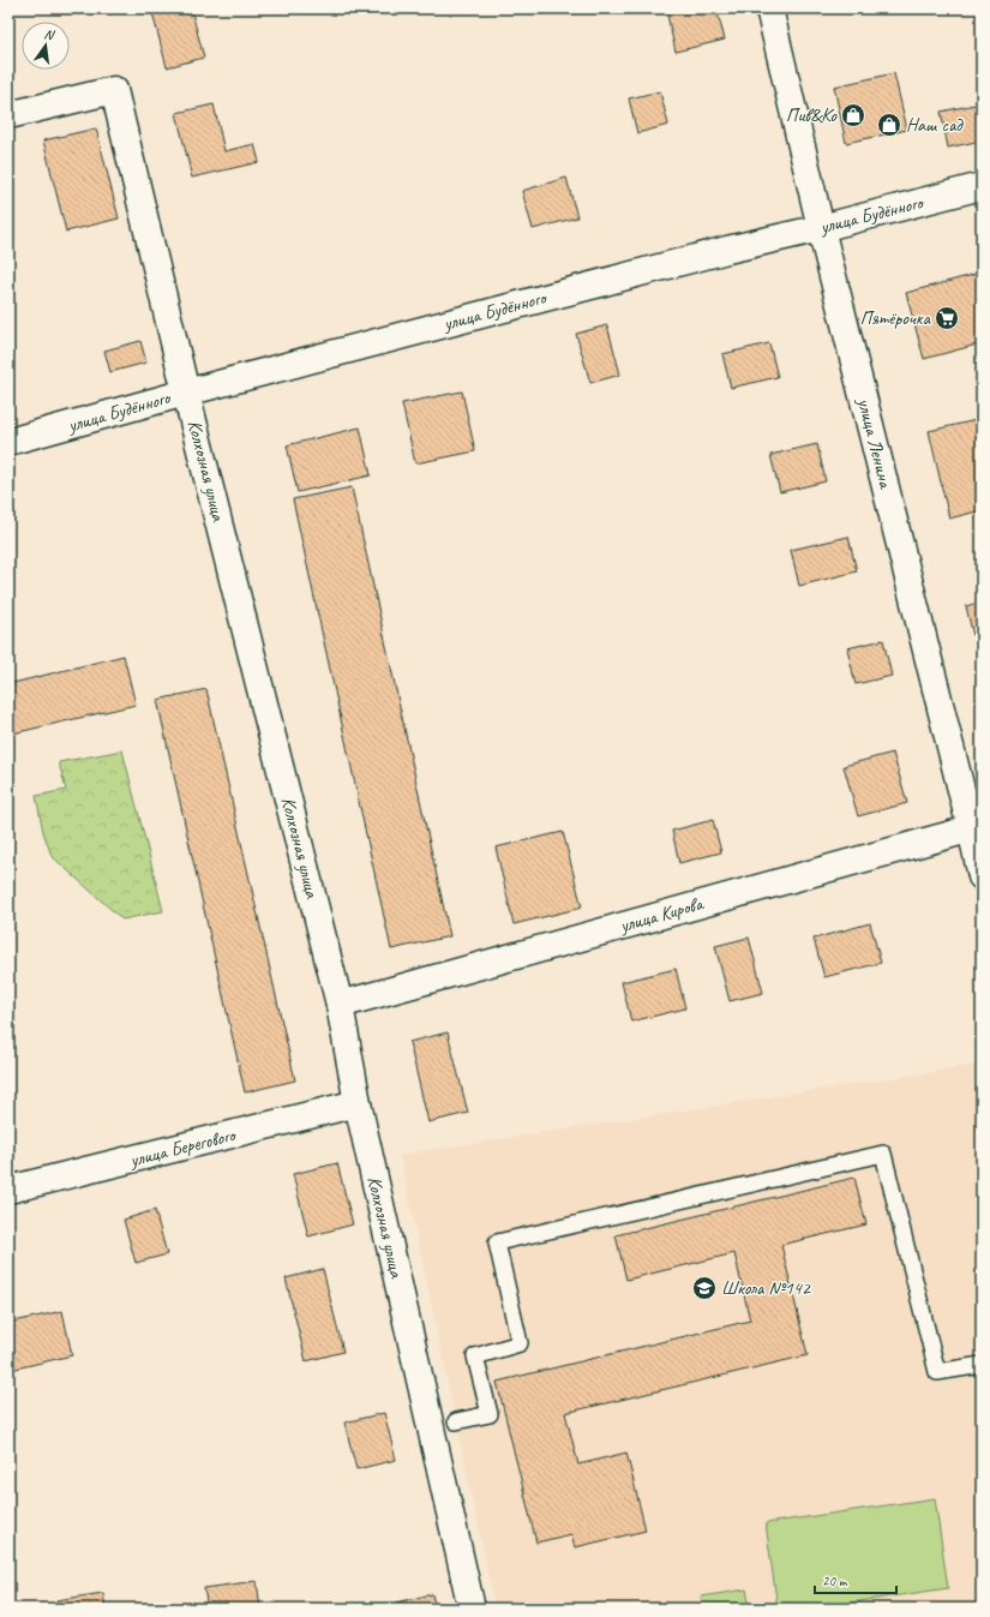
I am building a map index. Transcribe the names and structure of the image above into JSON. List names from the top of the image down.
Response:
{
  "streets": {
    "street": [
      "улица Будённого",
      "улица Ленина",
      "Колхозная улица",
      "улица Кирова",
      "улица Берегового"
    ]
  },
  "crossings": [
    ["улица Будённого", "улица Ленина"],
    ["улица Будённого", "Колхозная улица"],
    ["улица Ленина", "улица Кирова"],
    ["Колхозная улица", "улица Кирова"],
    ["Колхозная улица", "улица Берегового"]
  ],
  "places": {
    "shop": ["Пив&Ко", "Наш сад"],
    "supermarket": ["Пятёрочка"],
    "school or university": ["Школа №142"]
  },
  "scale_bar": "20 m",
  "north": "top"
}
